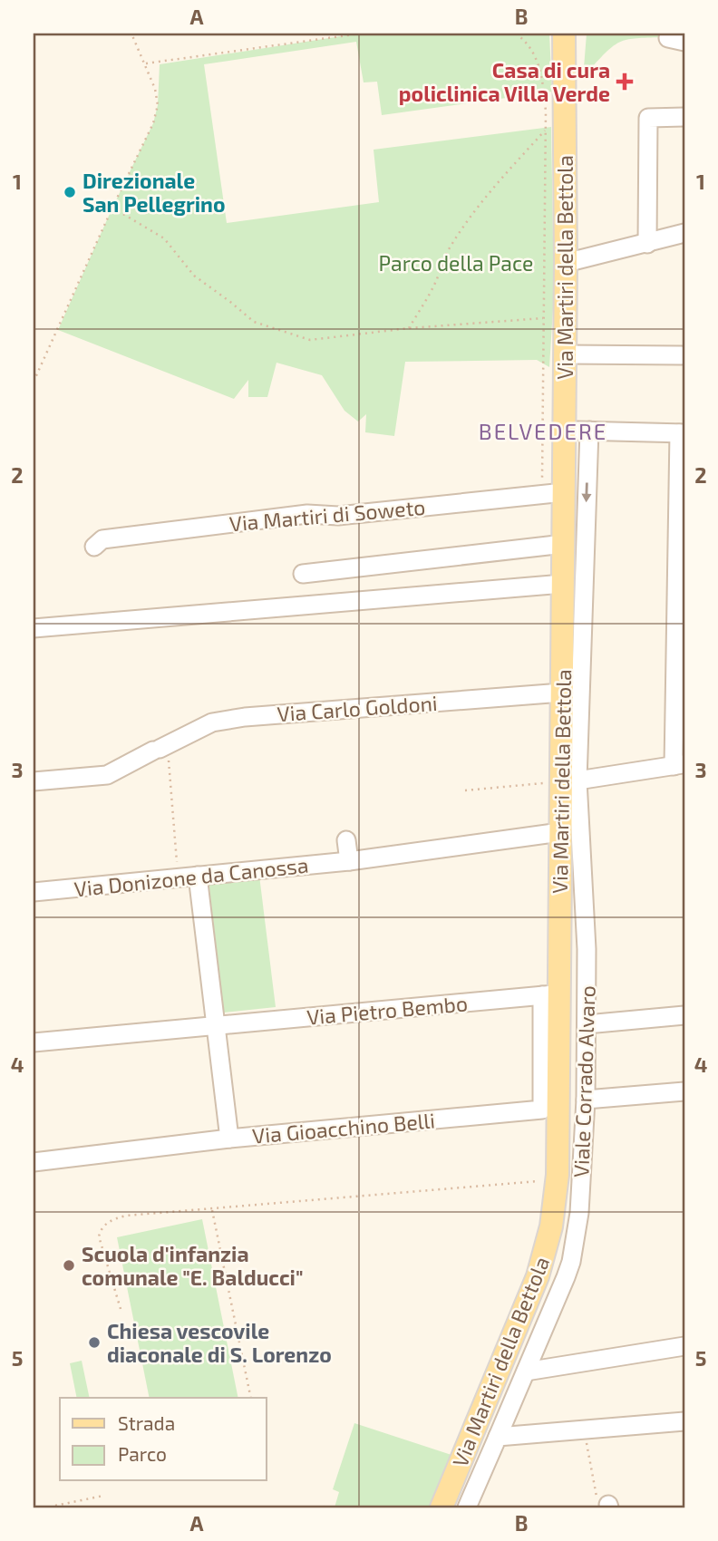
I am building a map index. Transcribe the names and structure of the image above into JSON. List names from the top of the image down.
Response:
{
  "streets": {
    "main road": ["Via Martiri della Bettola"],
    "street": [
      "Via Martiri di Soweto",
      "Via Carlo Goldoni",
      "Via Donizone da Canossa",
      "Via Pietro Bembo",
      "Viale Corrado Alvaro",
      "Via Gioacchino Belli"
    ]
  },
  "crossings": [
    ["Via Martiri della Bettola", "Via Martiri di Soweto"],
    ["Via Martiri della Bettola", "Via Carlo Goldoni"],
    ["Via Martiri della Bettola", "Via Donizone da Canossa"],
    ["Via Martiri della Bettola", "Via Pietro Bembo"],
    ["Via Martiri della Bettola", "Viale Corrado Alvaro"],
    ["Via Martiri della Bettola", "Via Gioacchino Belli"],
    ["Via Pietro Bembo", "Via Gioacchino Belli"]
  ],
  "districts": ["BELVEDERE"],
  "parks": ["Parco della Pace"],
  "places": {
    "health": ["Casa di cura policlinica Villa Verde"],
    "other": ["Direzionale San Pellegrino", "Scuola d'infanzia comunale \"E. Balducci\"", "Chiesa vescovile diaconale di S. Lorenzo"]
  },
  "legend": ["Strada", "Parco"],
  "grid": {
    "columns": ["A", "B"],
    "rows": [
      "1",
      "2",
      "3",
      "4",
      "5"
    ]
  }
}
